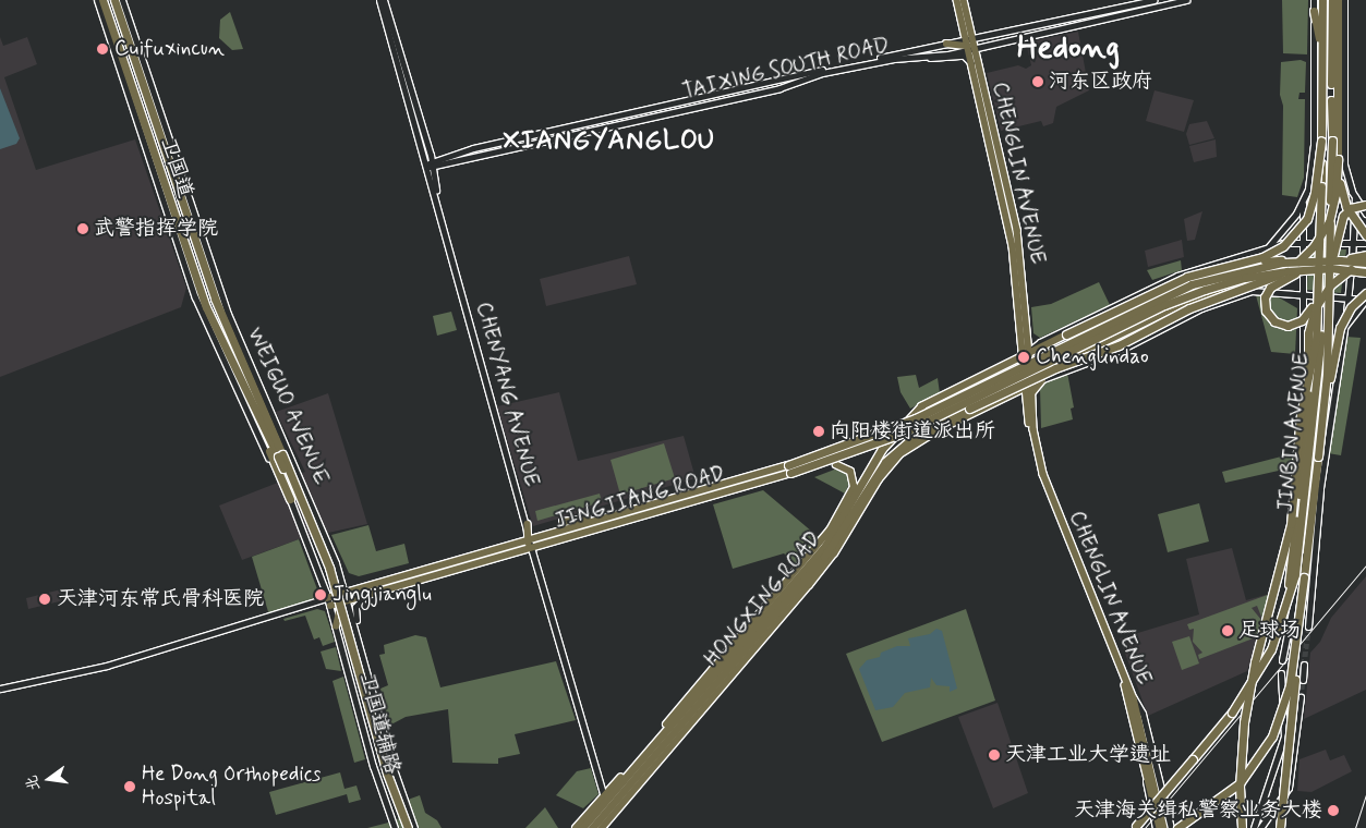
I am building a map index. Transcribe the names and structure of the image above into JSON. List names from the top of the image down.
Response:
{
  "streets": {
    "highway": [
      "卫国道",
      "WEIGUO AVENUE",
      "JINBIN AVENUE",
      "JINGJIANG ROAD",
      "HONGXING ROAD"
    ],
    "main road": [
      "TAIXING SOUTH ROAD",
      "CHENGLIN AVENUE",
      "CHENYANG AVENUE",
      "卫国道辅路"
    ]
  },
  "crossings": [
    ["TAIXING SOUTH ROAD", "CHENYANG AVENUE"],
    ["卫国道", "WEIGUO AVENUE"],
    ["WEIGUO AVENUE", "JINGJIANG ROAD"],
    ["WEIGUO AVENUE", "卫国道辅路"],
    ["JINGJIANG ROAD", "HONGXING ROAD"]
  ],
  "districts": ["Hedong", "XIANGYANGLOU"],
  "places": [
    "Cuifuxincun",
    "河东区政府",
    "武警指挥学院",
    "Chenglindao",
    "向阳楼街道派出所",
    "Jingjianglu",
    "天津河东常氏骨科医院",
    "足球场",
    "天津工业大学遗址",
    "He Dong Orthopedics Hospital",
    "天津海关缉私警察业务大楼"
  ],
  "north": "left"
}
